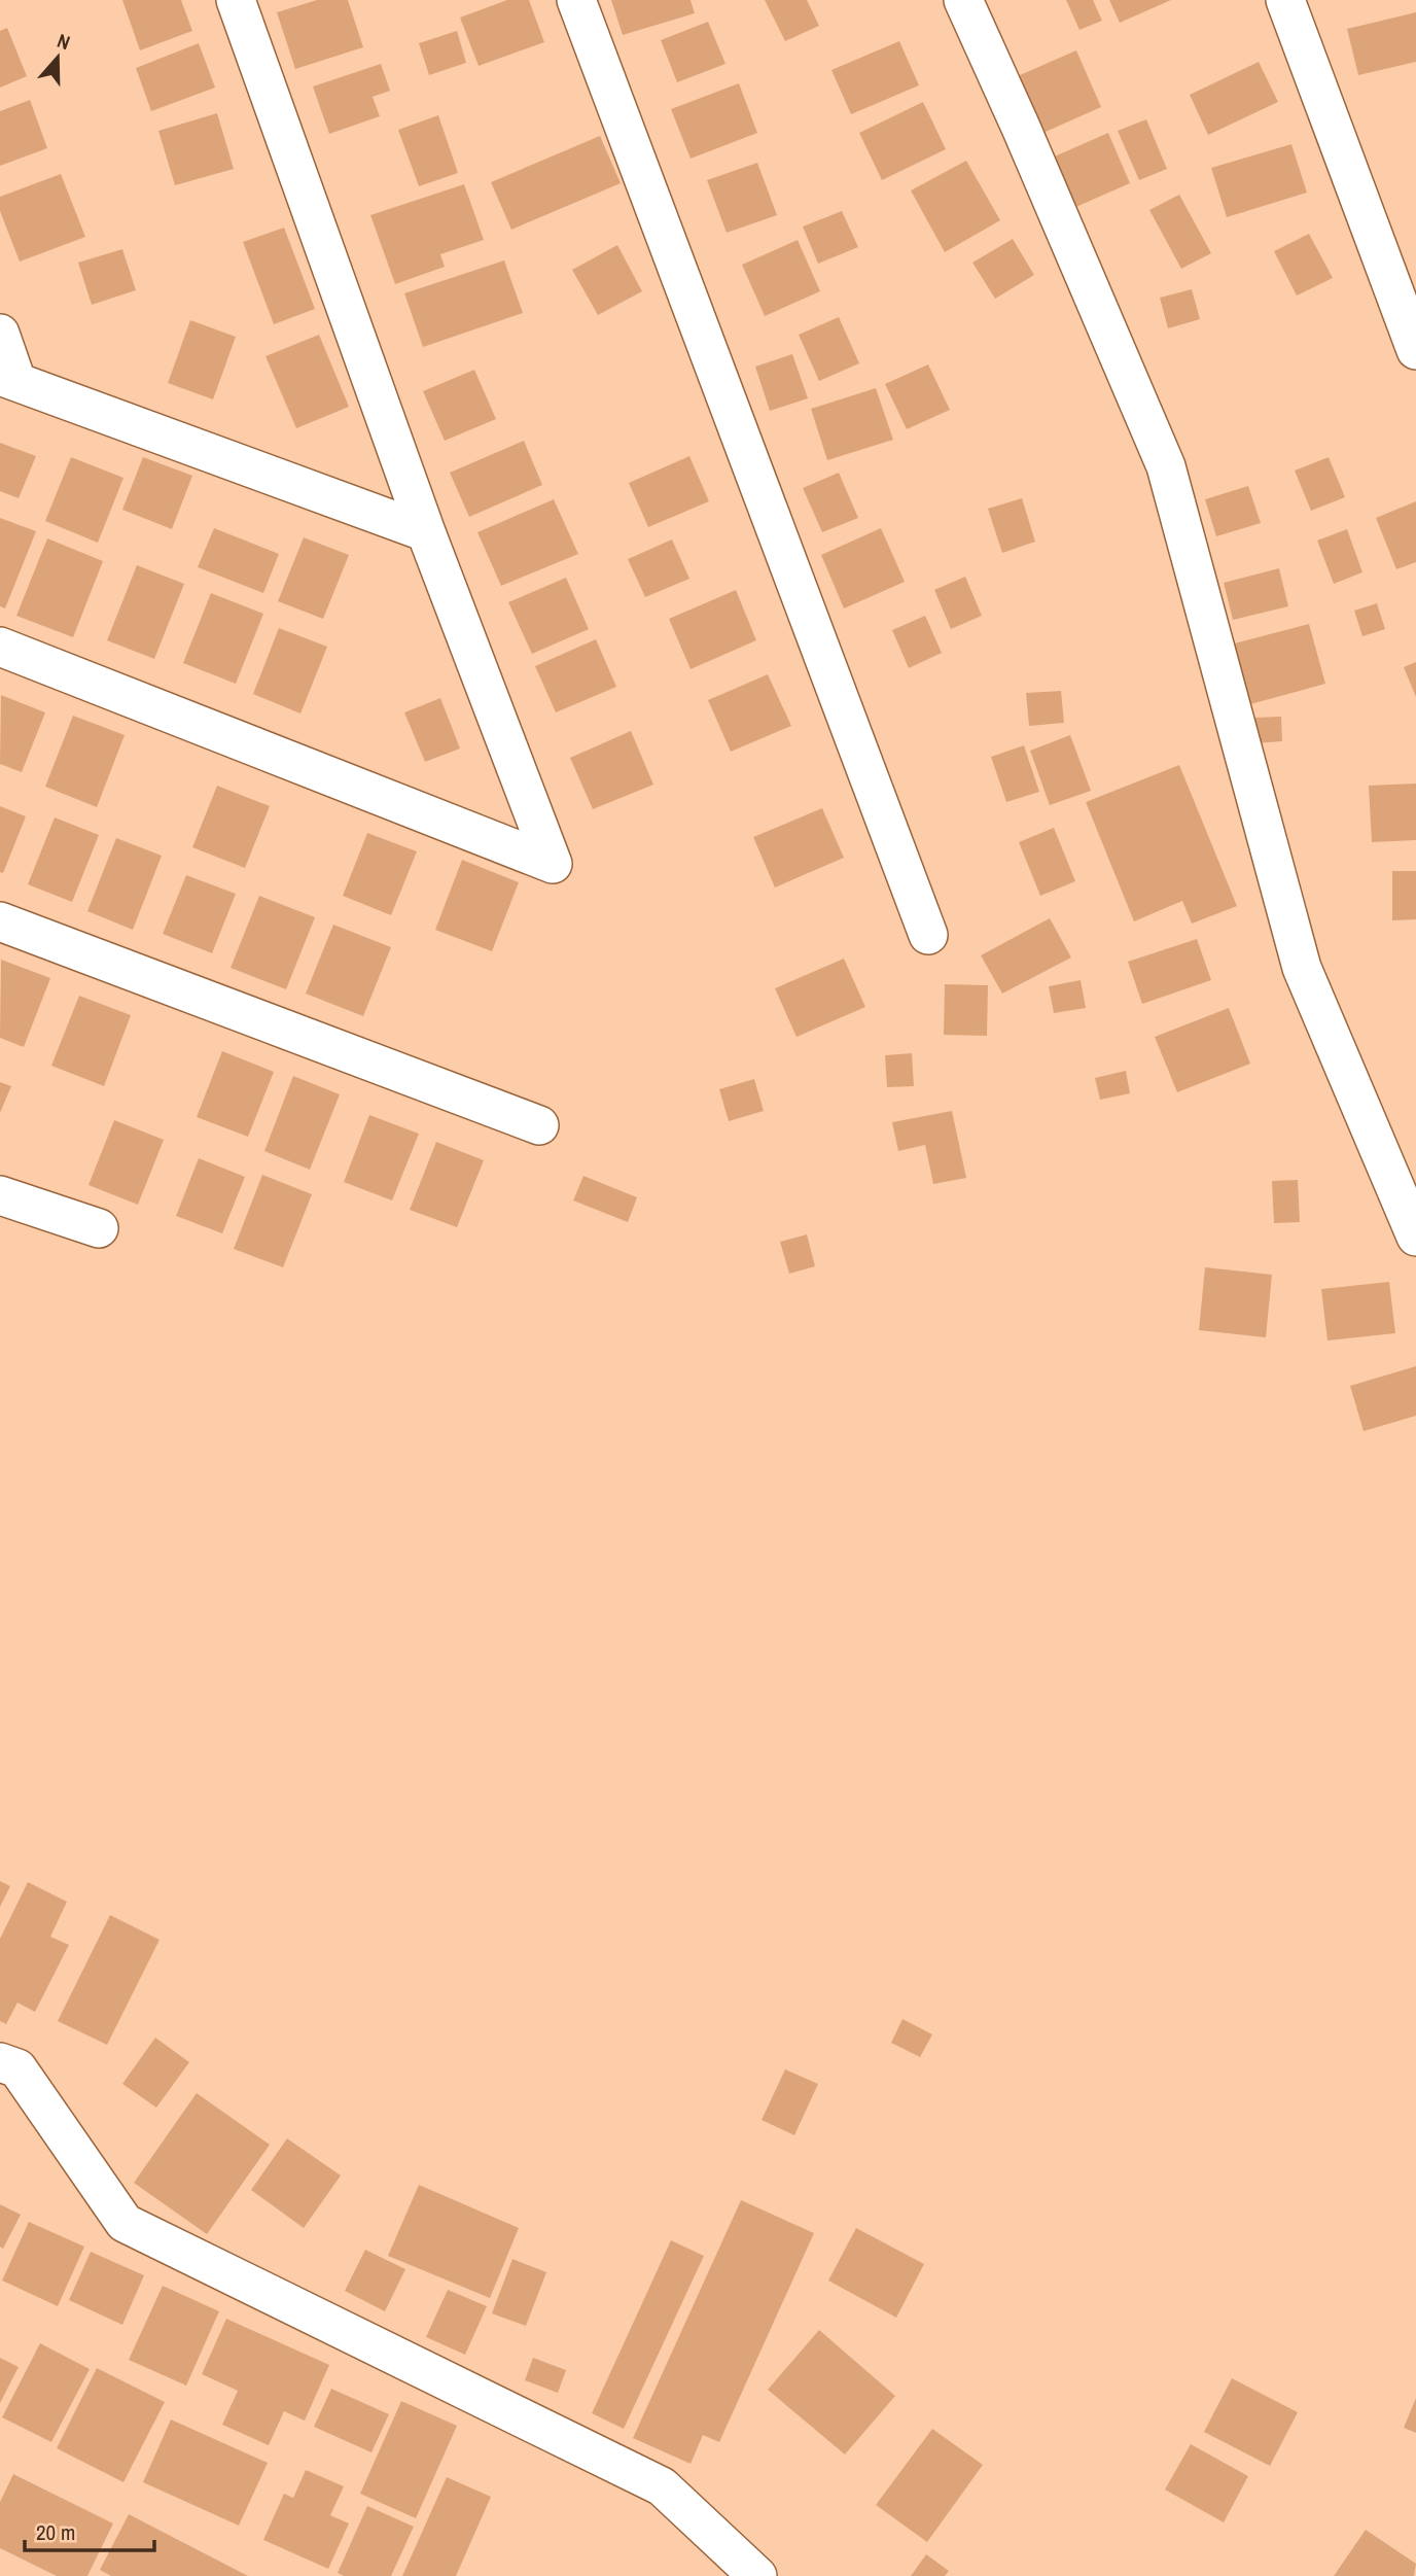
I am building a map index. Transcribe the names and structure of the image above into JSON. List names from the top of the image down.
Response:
{
  "scale_bar": "20 m",
  "north": "top"
}
